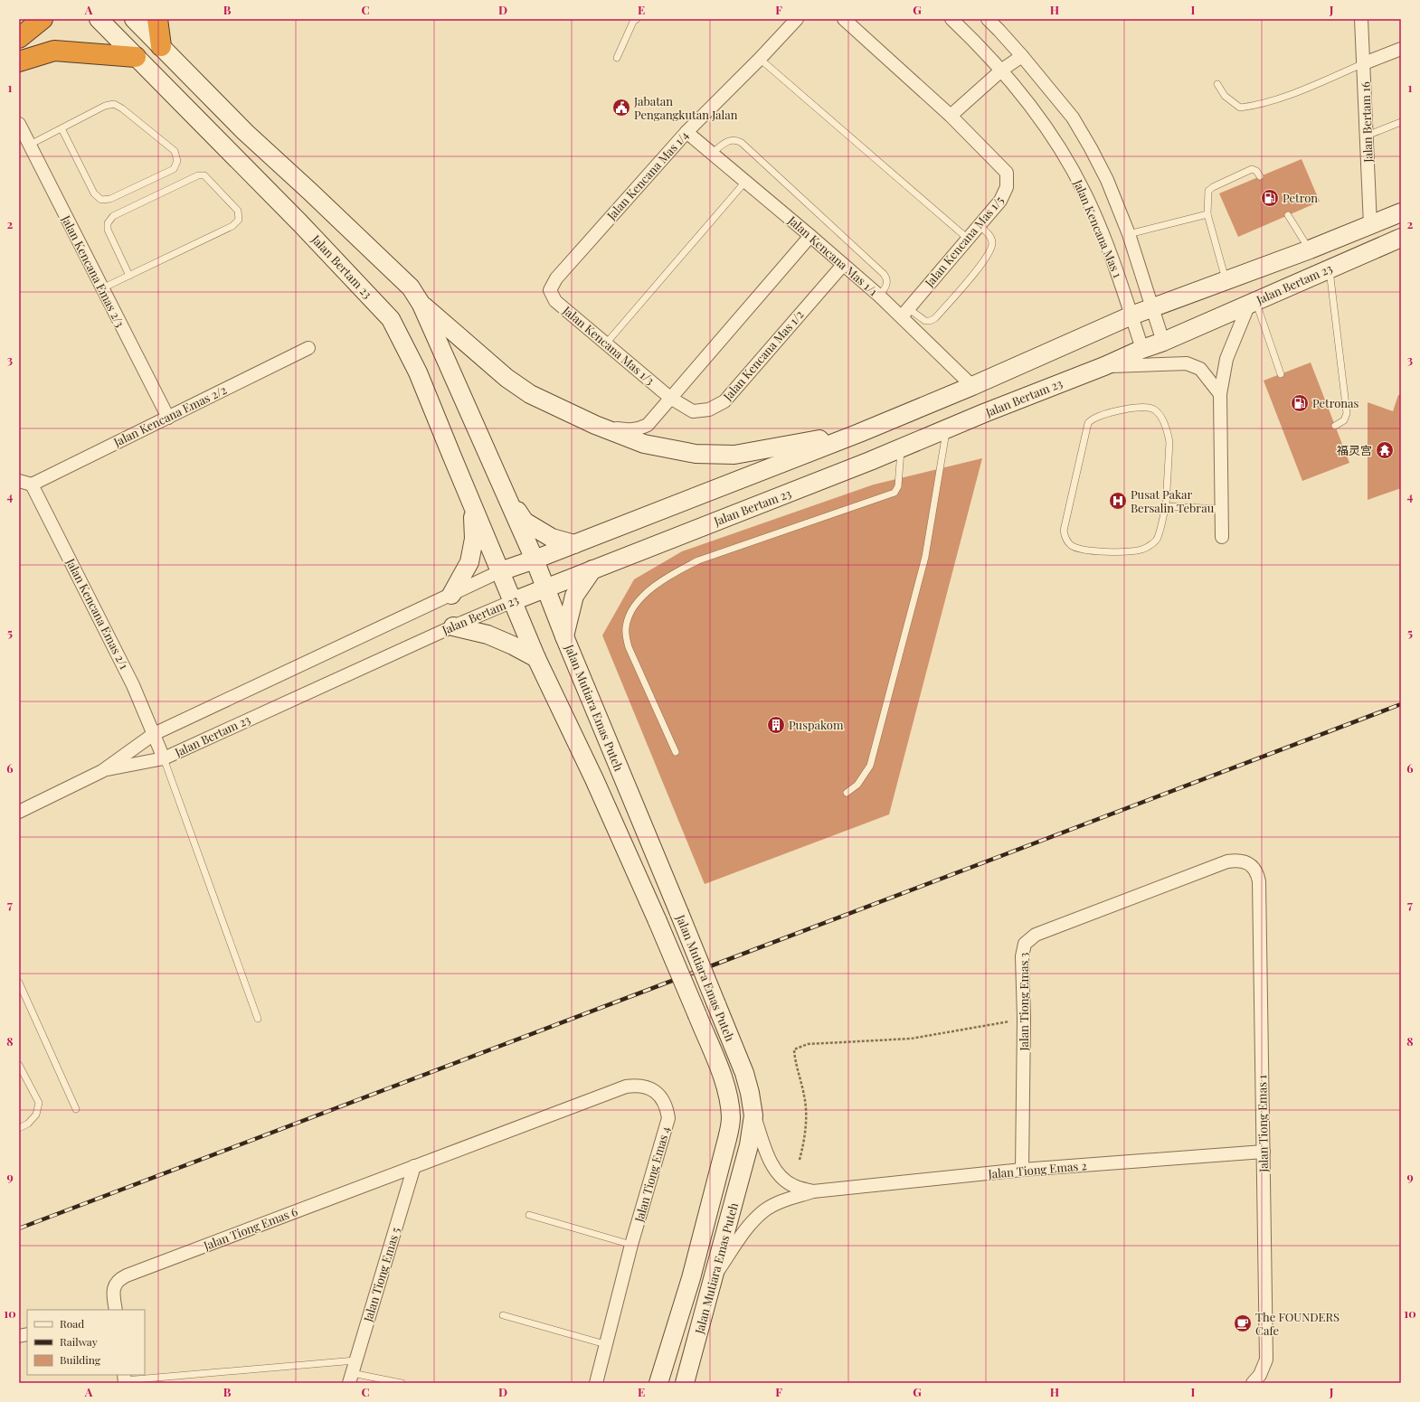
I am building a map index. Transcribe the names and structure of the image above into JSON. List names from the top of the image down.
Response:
{
  "streets": {
    "street": [
      "Jalan Bertam 16",
      "Jalan Kencana Mas 1/4",
      "Jalan Kencana Mas 1",
      "Jalan Kencana Mas 1/5",
      "Jalan Kencana Mas 1/1",
      "Jalan Bertam 23",
      "Jalan Kencana Emas 2/3",
      "Jalan Kencana Mas 1/3",
      "Jalan Kencana Mas 1/2",
      "Jalan Kencana Emas 2/2",
      "Jalan Kencana Emas 2/1",
      "Jalan Mutiara Emas Puteh",
      "Jalan Tiong Emas 3",
      "Jalan Tiong Emas 1",
      "Jalan Tiong Emas 2",
      "Jalan Tiong Emas 4",
      "Jalan Tiong Emas 6",
      "Jalan Tiong Emas 5"
    ]
  },
  "crossings": [
    ["Jalan Bertam 16", "Jalan Bertam 23"],
    ["Jalan Kencana Mas 1/4", "Jalan Kencana Mas 1/1"],
    ["Jalan Kencana Mas 1/4", "Jalan Kencana Mas 1/3"],
    ["Jalan Kencana Mas 1", "Jalan Bertam 23"],
    ["Jalan Kencana Mas 1/5", "Jalan Kencana Mas 1/1"],
    ["Jalan Kencana Mas 1/1", "Jalan Bertam 23"],
    ["Jalan Kencana Mas 1/1", "Jalan Kencana Mas 1/2"],
    ["Jalan Bertam 23", "Jalan Kencana Emas 2/1"],
    ["Jalan Bertam 23", "Jalan Mutiara Emas Puteh"],
    ["Jalan Kencana Emas 2/3", "Jalan Kencana Emas 2/2"],
    ["Jalan Kencana Mas 1/3", "Jalan Kencana Mas 1/2"],
    ["Jalan Kencana Emas 2/2", "Jalan Kencana Emas 2/1"],
    ["Jalan Mutiara Emas Puteh", "Jalan Tiong Emas 2"],
    ["Jalan Tiong Emas 3", "Jalan Tiong Emas 1"],
    ["Jalan Tiong Emas 3", "Jalan Tiong Emas 2"],
    ["Jalan Tiong Emas 1", "Jalan Tiong Emas 2"],
    ["Jalan Tiong Emas 4", "Jalan Tiong Emas 6"],
    ["Jalan Tiong Emas 4", "Jalan Tiong Emas 5"],
    ["Jalan Tiong Emas 6", "Jalan Tiong Emas 5"]
  ],
  "places": {
    "public building": ["Jabatan Pengangkutan Jalan"],
    "fuel station": ["Petron", "Petronas"],
    "temple": ["福灵宫"],
    "hospital": ["Pusat Pakar Bersalin Tebrau"],
    "building": ["Puspakom"],
    "cafe": ["The FOUNDERS Cafe"]
  },
  "legend": ["Road", "Railway", "Building"],
  "grid": {
    "columns": [
      "A",
      "B",
      "C",
      "D",
      "E",
      "F",
      "G",
      "H",
      "I",
      "J"
    ],
    "rows": [
      "1",
      "2",
      "3",
      "4",
      "5",
      "6",
      "7",
      "8",
      "9",
      "10"
    ]
  }
}
